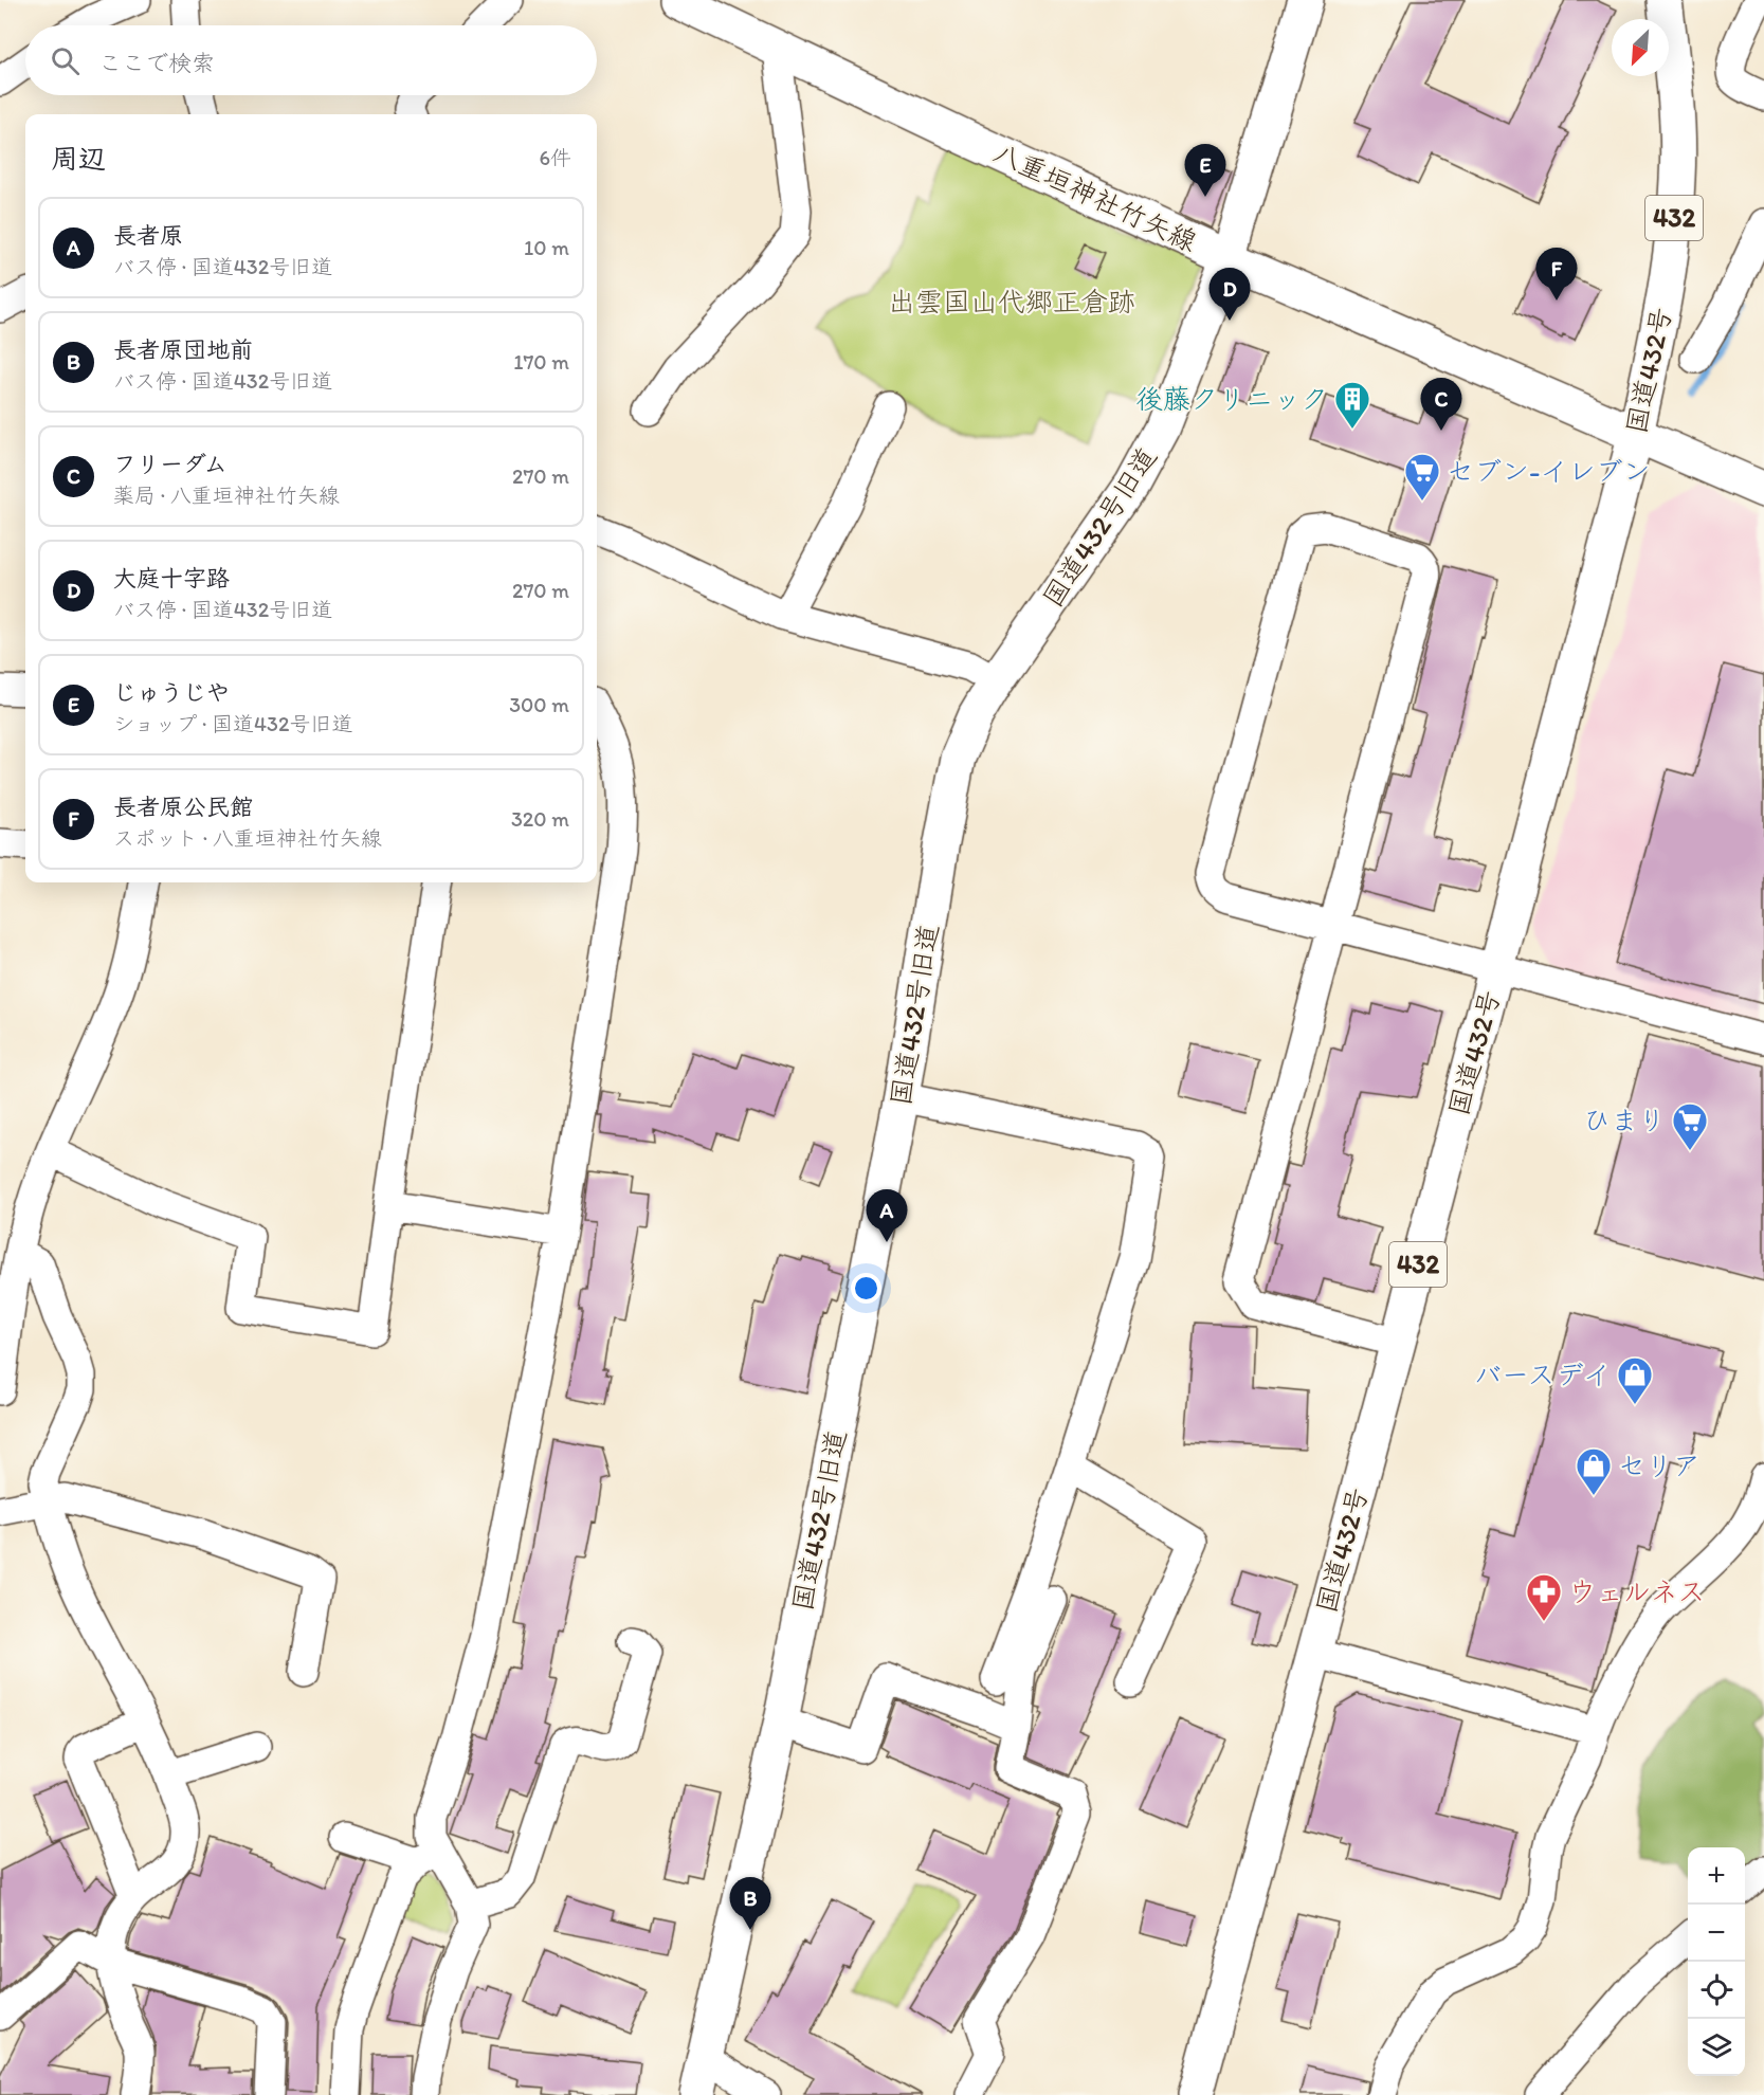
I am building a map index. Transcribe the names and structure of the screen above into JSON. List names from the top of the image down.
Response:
{
  "streets": {
    "main road": [
      "八重垣神社竹矢線",
      "432",
      "国道432号",
      "国道432号旧道"
    ]
  },
  "crossings": [
    ["八重垣神社竹矢線", "国道432号"],
    ["八重垣神社竹矢線", "国道432号旧道"]
  ],
  "parks": ["出雲国山代郷正倉跡"],
  "places": {
    "building": ["後藤クリニック"],
    "supermarket": ["セブン-イレブン", "ひまり"],
    "shop": ["バースデイ", "セリア"],
    "pharmacy": ["ウェルネス"]
  },
  "north": "bottom left",
  "page": {
    "search": "ここで検索",
    "heading": ["周辺", "6件"],
    "pins": [
      "E",
      "F",
      "D",
      "C",
      "A",
      "B"
    ],
    "list": [
      {
        "mark": "A",
        "name": "長者原",
        "note": "バス停 · 国道432号旧道",
        "value": "10 m"
      },
      {
        "mark": "B",
        "name": "長者原団地前",
        "note": "バス停 · 国道432号旧道",
        "value": "170 m"
      },
      {
        "mark": "C",
        "name": "フリーダム",
        "note": "薬局 · 八重垣神社竹矢線",
        "value": "270 m"
      },
      {
        "mark": "D",
        "name": "大庭十字路",
        "note": "バス停 · 国道432号旧道",
        "value": "270 m"
      },
      {
        "mark": "E",
        "name": "じゅうじや",
        "note": "ショップ · 国道432号旧道",
        "value": "300 m"
      },
      {
        "mark": "F",
        "name": "長者原公民館",
        "note": "スポット · 八重垣神社竹矢線",
        "value": "320 m"
      }
    ],
    "map_buttons": ["+", "−"]
  }
}
